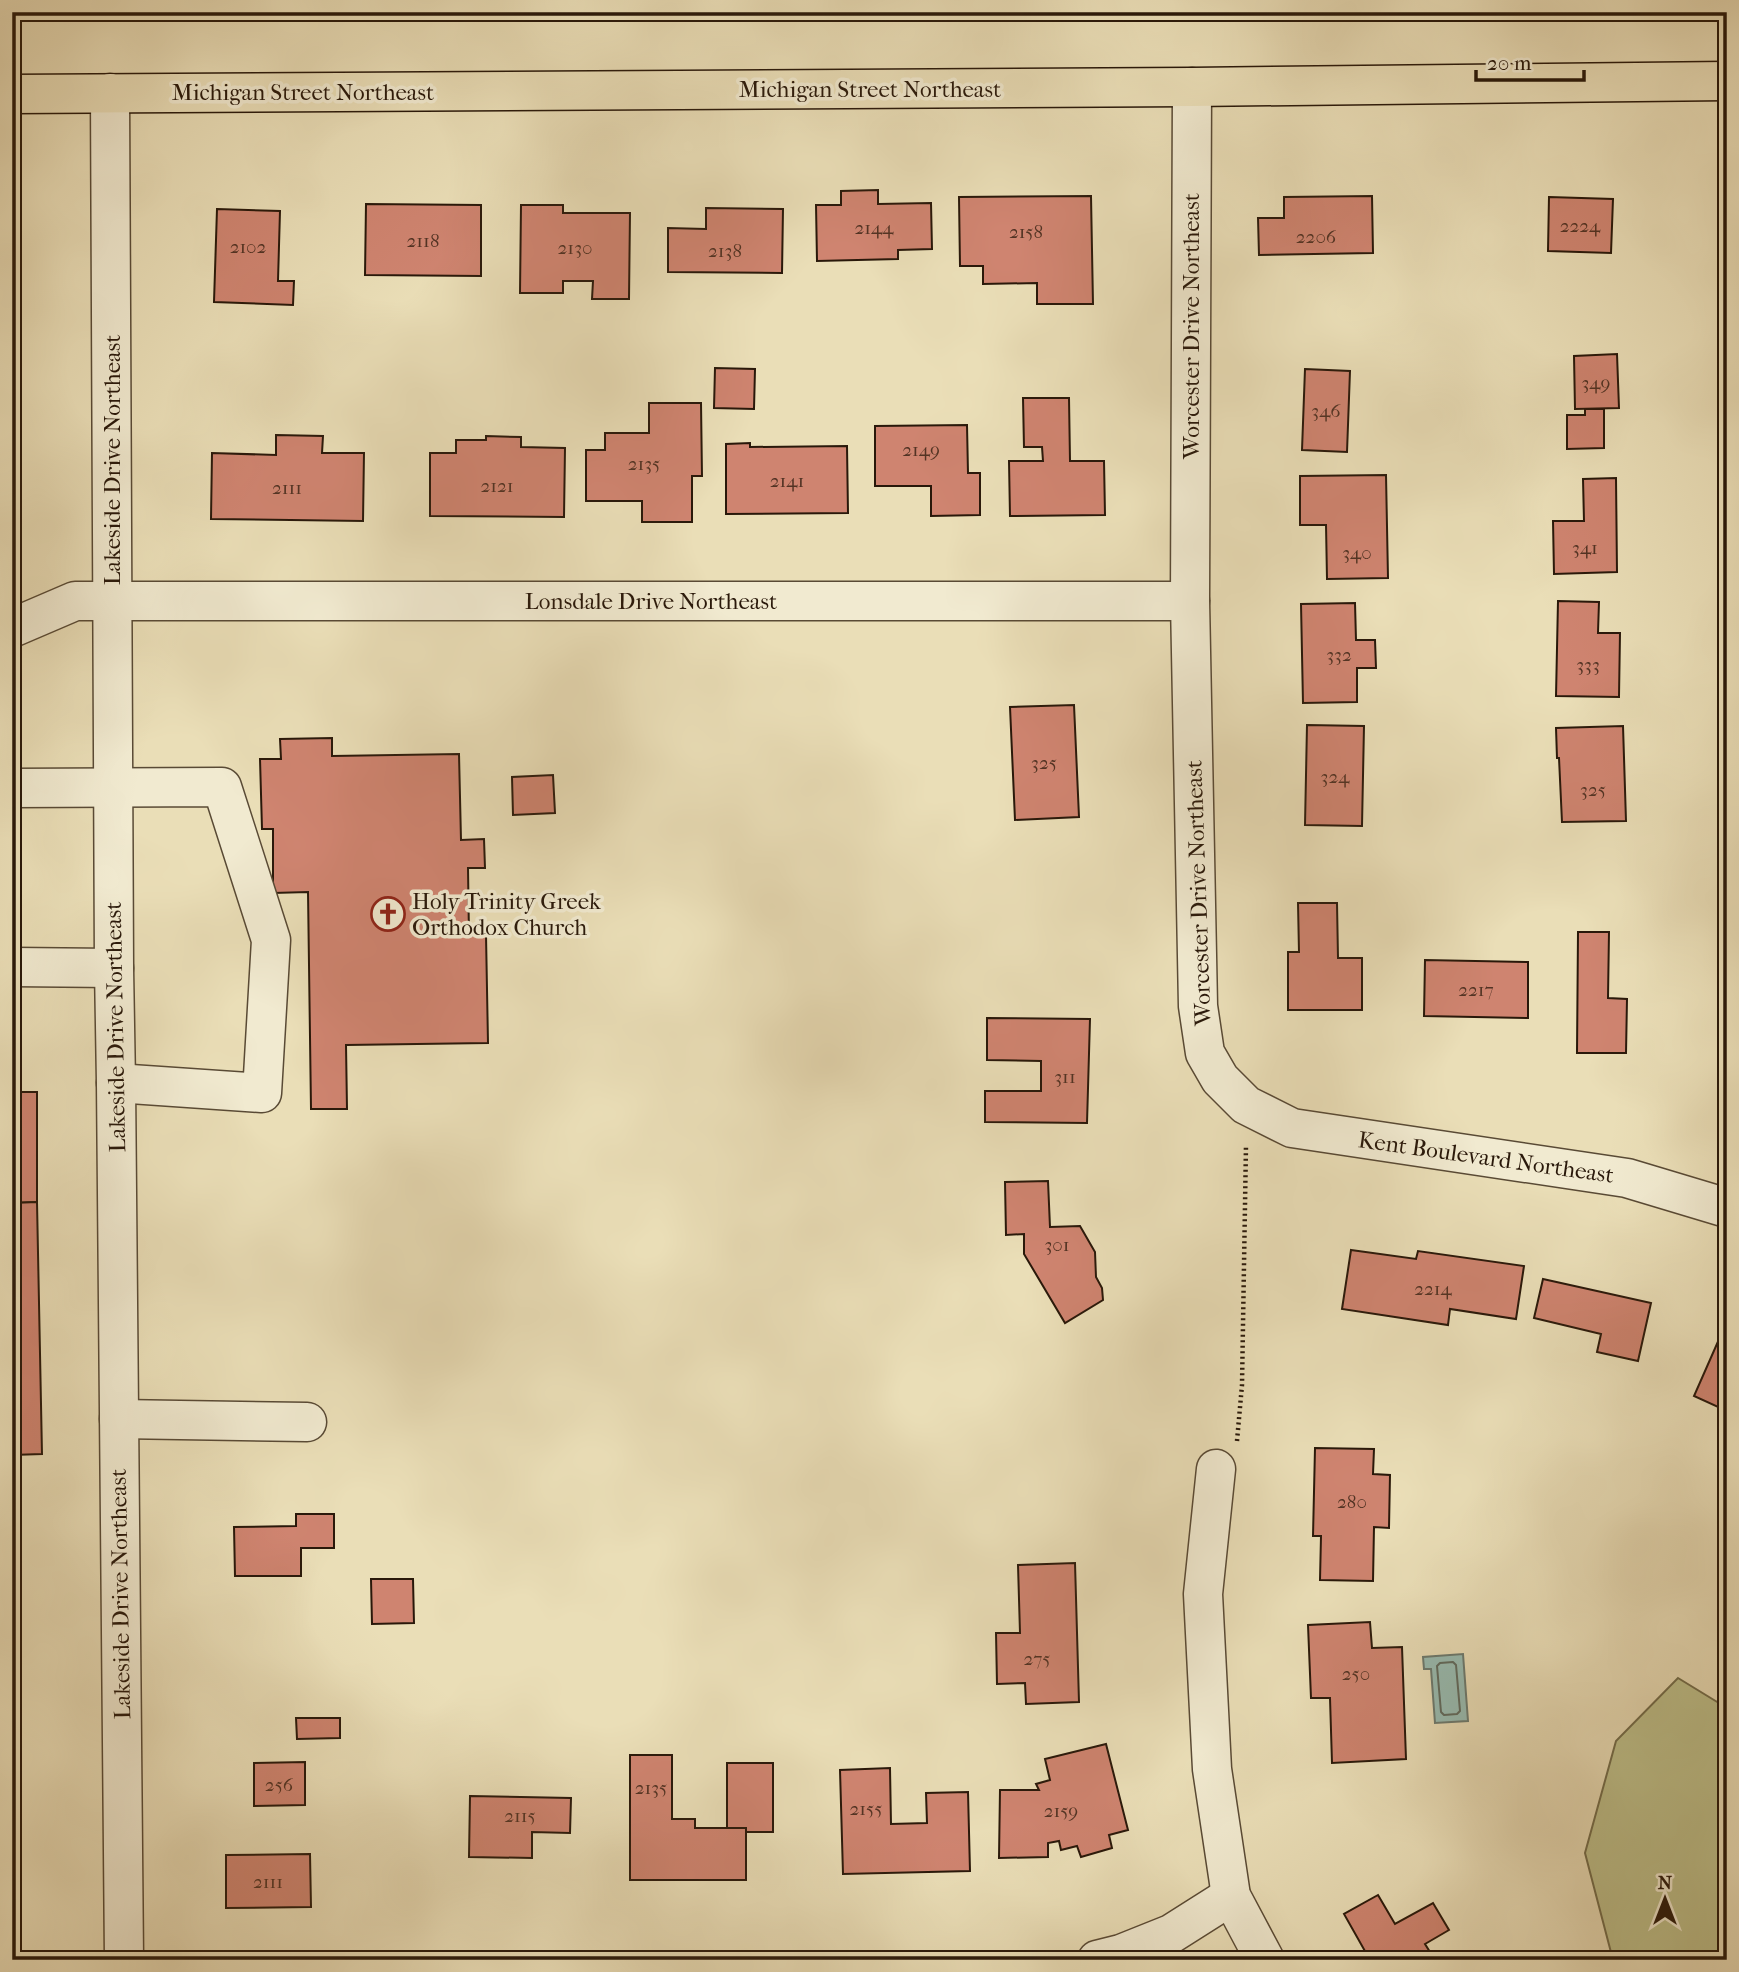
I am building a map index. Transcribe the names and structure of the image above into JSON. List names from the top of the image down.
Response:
{
  "streets": {
    "main road": ["Michigan Street Northeast"],
    "street": [
      "Worcester Drive Northeast",
      "Lakeside Drive Northeast",
      "Lonsdale Drive Northeast",
      "Kent Boulevard Northeast"
    ]
  },
  "crossings": [
    ["Michigan Street Northeast", "Worcester Drive Northeast"],
    ["Michigan Street Northeast", "Lakeside Drive Northeast"],
    ["Worcester Drive Northeast", "Lonsdale Drive Northeast"],
    ["Worcester Drive Northeast", "Kent Boulevard Northeast"],
    ["Lakeside Drive Northeast", "Lonsdale Drive Northeast"]
  ],
  "places": {
    "church": ["Holy Trinity Greek Orthodox Church"]
  },
  "house_numbers": [
    "2224",
    "2144",
    "2158",
    "2206",
    "2118",
    "2102",
    "2130",
    "2138",
    "349",
    "346",
    "2149",
    "2135",
    "2141",
    "2121",
    "2111",
    "341",
    "340",
    "332",
    "333",
    "325",
    "324",
    "325",
    "2217",
    "311",
    "301",
    "2214",
    "280",
    "275",
    "250",
    "256",
    "2135",
    "2155",
    "2159",
    "2115",
    "2111"
  ],
  "scale_bar": "20 m",
  "north": "top"
}
